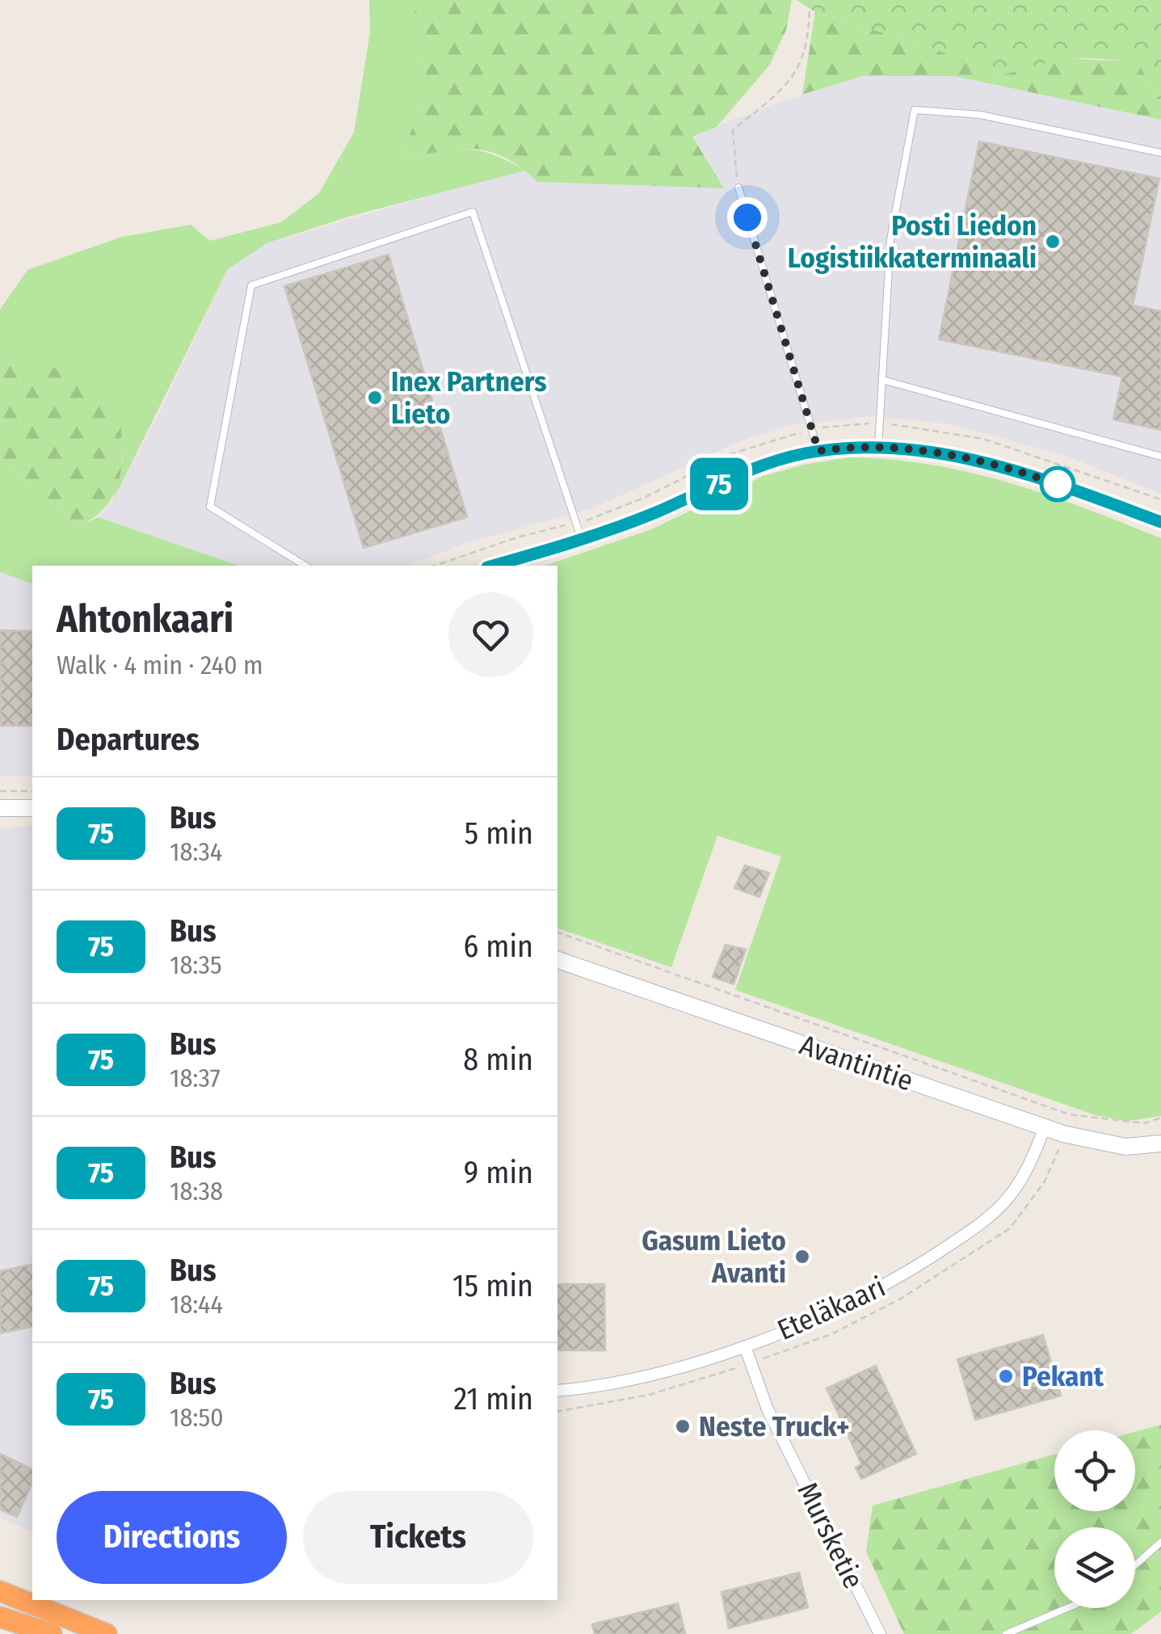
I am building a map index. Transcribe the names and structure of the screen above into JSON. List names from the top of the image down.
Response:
{
  "streets": {
    "street": ["Avantintie", "Eteläkaari", "Mursketie"]
  },
  "crossings": [
    ["Avantintie", "Eteläkaari"],
    ["Eteläkaari", "Mursketie"]
  ],
  "places": [
    "Posti Liedon Logistiikkaterminaali",
    "Inex Partners Lieto",
    "Gasum Lieto Avanti",
    "Pekant",
    "Neste Truck+"
  ],
  "lines": ["bus line 75"],
  "page": {
    "on_map": "75",
    "heading": [
      ["Ahtonkaari", "Walk · 4 min · 240 m"],
      "Departures"
    ],
    "list": [
      {
        "mark": "75",
        "name": "Bus",
        "note": "18:34",
        "value": "5 min"
      },
      {
        "mark": "75",
        "name": "Bus",
        "note": "18:35",
        "value": "6 min"
      },
      {
        "mark": "75",
        "name": "Bus",
        "note": "18:37",
        "value": "8 min"
      },
      {
        "mark": "75",
        "name": "Bus",
        "note": "18:38",
        "value": "9 min"
      },
      {
        "mark": "75",
        "name": "Bus",
        "note": "18:44",
        "value": "15 min"
      },
      {
        "mark": "75",
        "name": "Bus",
        "note": "18:50",
        "value": "21 min"
      }
    ],
    "buttons": ["Directions", "Tickets"]
  }
}
